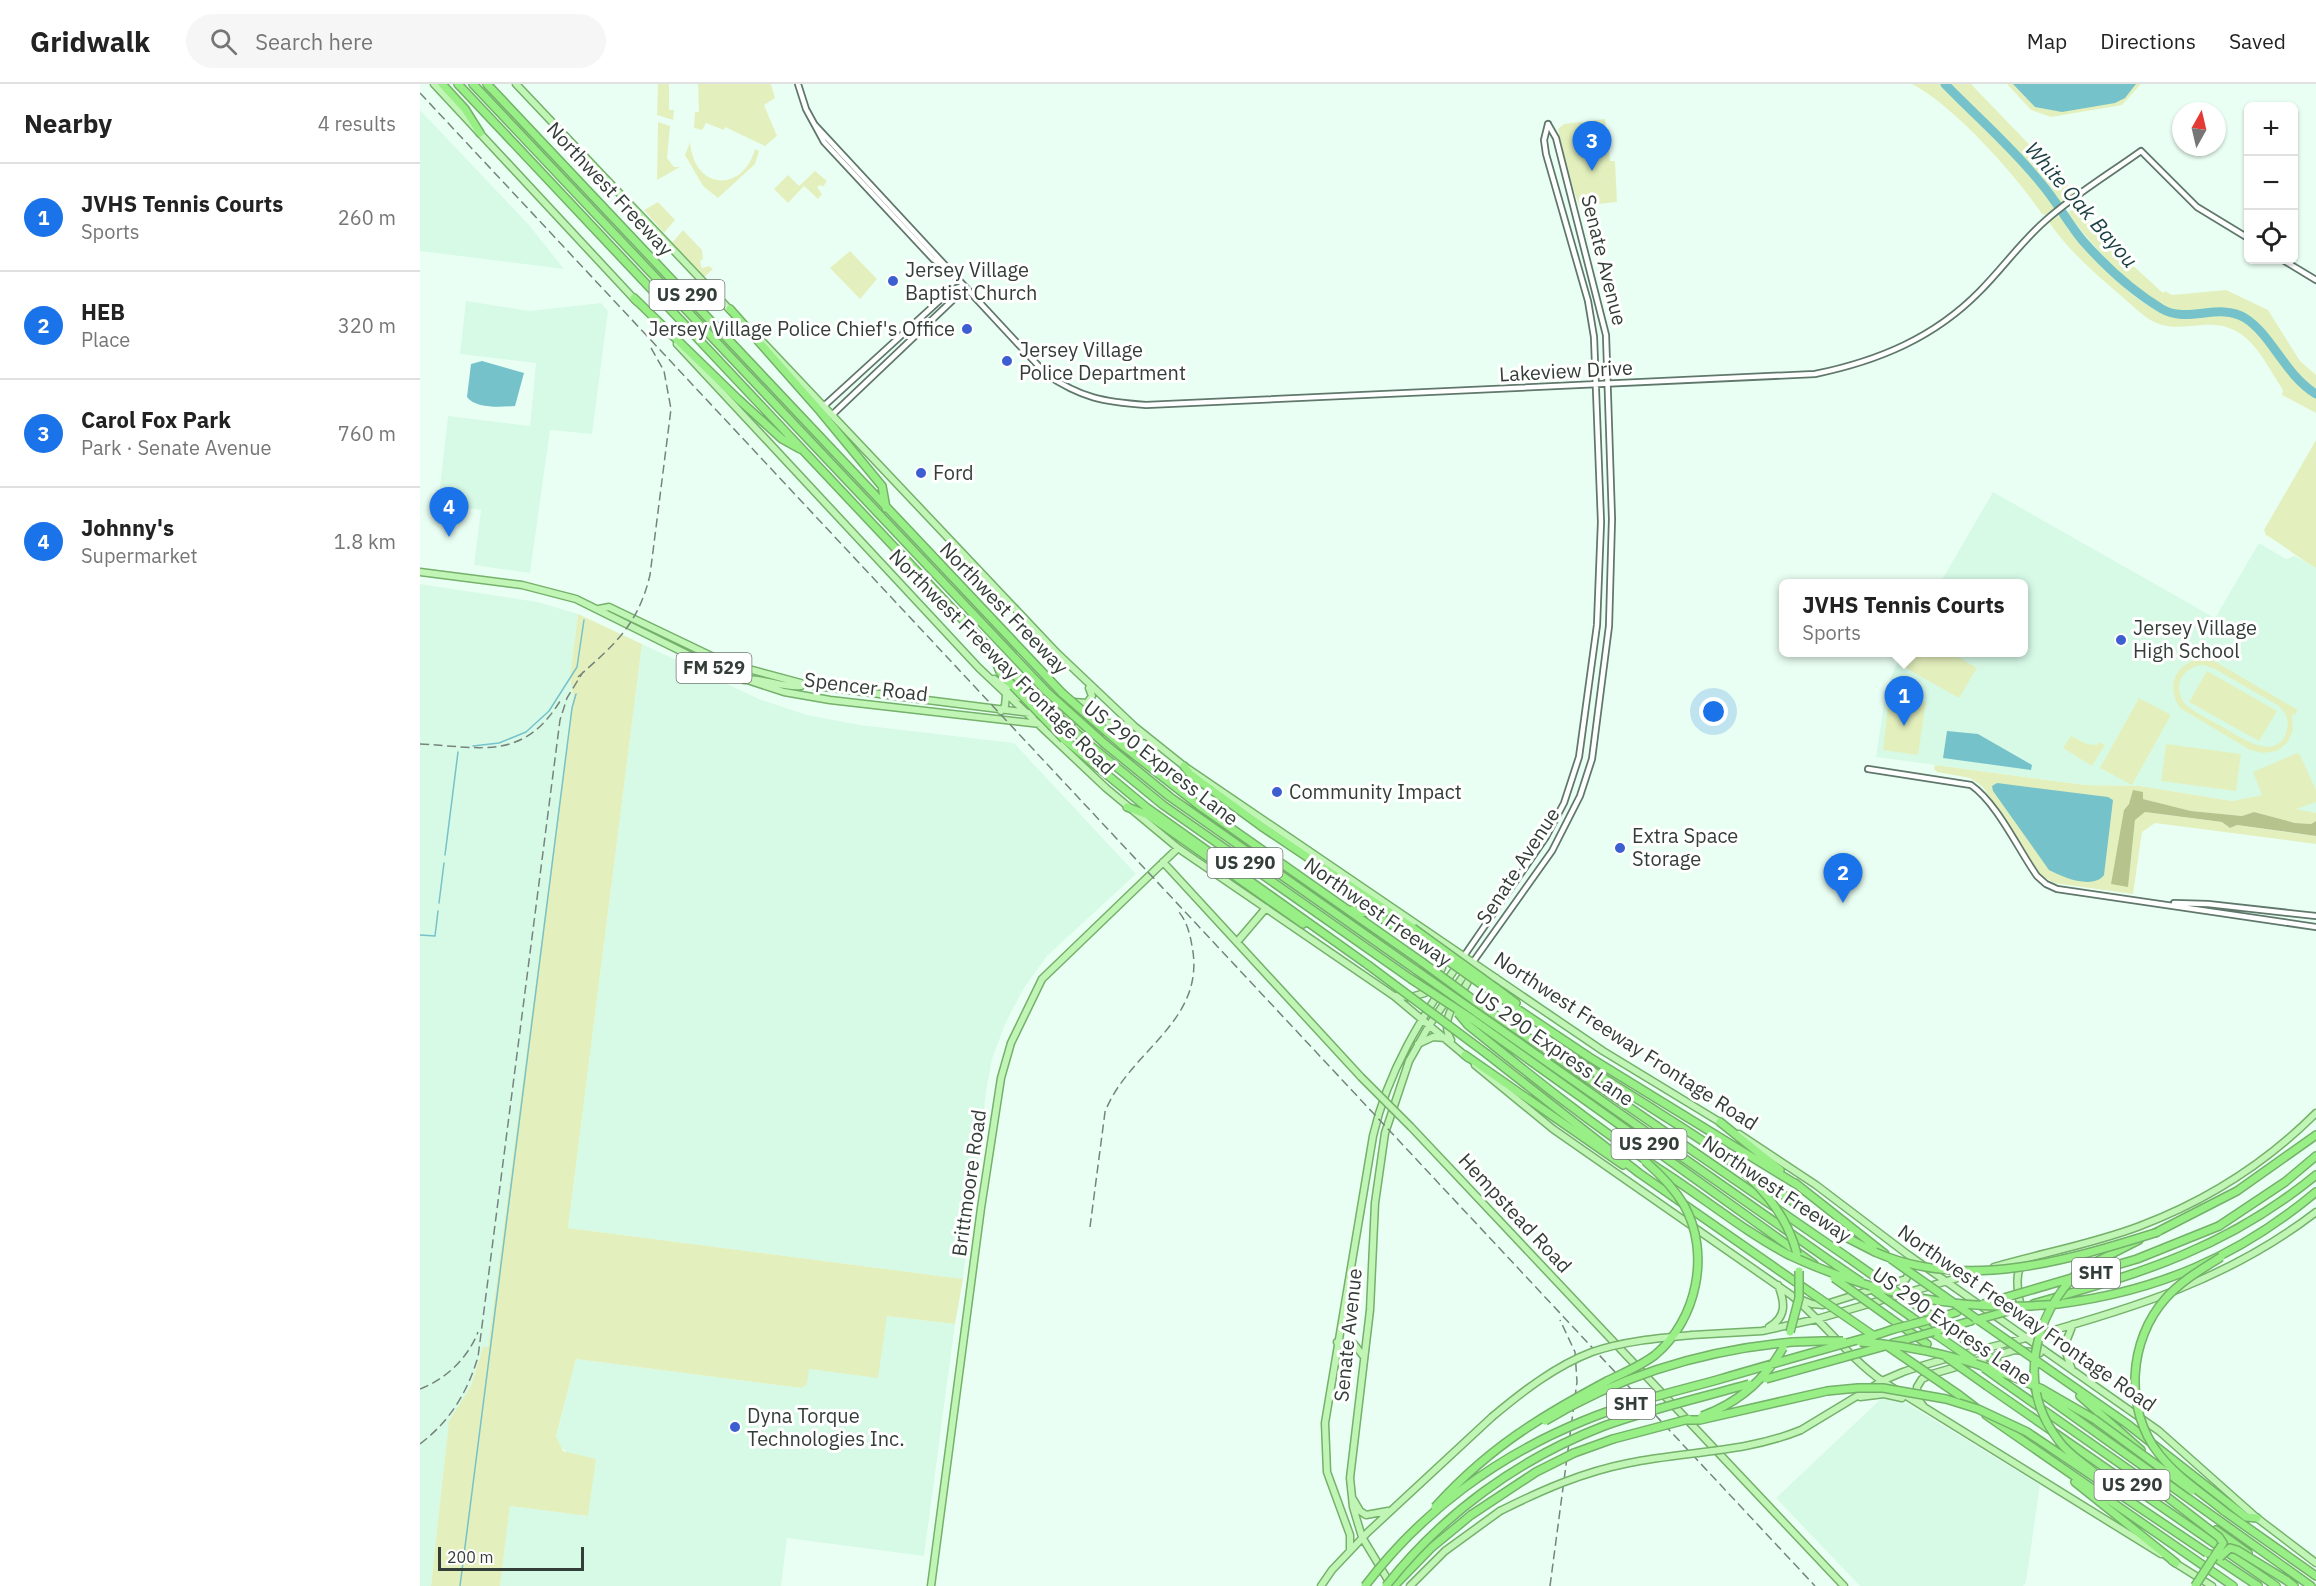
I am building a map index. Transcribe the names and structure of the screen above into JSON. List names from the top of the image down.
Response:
{
  "streets": {
    "highway": [
      "Northwest Freeway",
      "US 290",
      "US 290 Express Lane",
      "SHT"
    ],
    "main road": [
      "Senate Avenue",
      "Northwest Freeway Frontage Road",
      "FM 529",
      "Spencer Road",
      "Brittmoore Road",
      "Hempstead Road"
    ],
    "street": ["Lakeview Drive"]
  },
  "crossings": [
    ["Northwest Freeway", "US 290 Express Lane"],
    ["Senate Avenue", "Lakeview Drive"],
    ["Senate Avenue", "Northwest Freeway Frontage Road"],
    ["Northwest Freeway Frontage Road", "Spencer Road"],
    ["Northwest Freeway Frontage Road", "Brittmoore Road"],
    ["Brittmoore Road", "Hempstead Road"]
  ],
  "water": ["White Oak Bayou"],
  "places": [
    "Jersey Village Baptist Church",
    "Jersey Village Police Chief's Office",
    "Jersey Village Police Department",
    "Ford",
    "Jersey Village High School",
    "Community Impact",
    "Extra Space Storage",
    "Dyna Torque Technologies Inc."
  ],
  "scale_bar": "200 m",
  "north": "top",
  "page": {
    "header": "Gridwalk",
    "search": "Search here",
    "nav": ["Map", "Directions", "Saved"],
    "heading": ["Nearby", "4 results"],
    "map_buttons": ["+", "−"],
    "pins": [
      "3",
      "4",
      "1",
      "2"
    ],
    "list": [
      {
        "mark": "1",
        "name": "JVHS Tennis Courts",
        "note": "Sports",
        "value": "260 m"
      },
      {
        "mark": "2",
        "name": "HEB",
        "note": "Place",
        "value": "320 m"
      },
      {
        "mark": "3",
        "name": "Carol Fox Park",
        "note": "Park · Senate Avenue",
        "value": "760 m"
      },
      {
        "mark": "4",
        "name": "Johnny's",
        "note": "Supermarket",
        "value": "1.8 km"
      }
    ],
    "popup": ["JVHS Tennis Courts", "Sports"],
    "scale": "200 m"
  }
}
